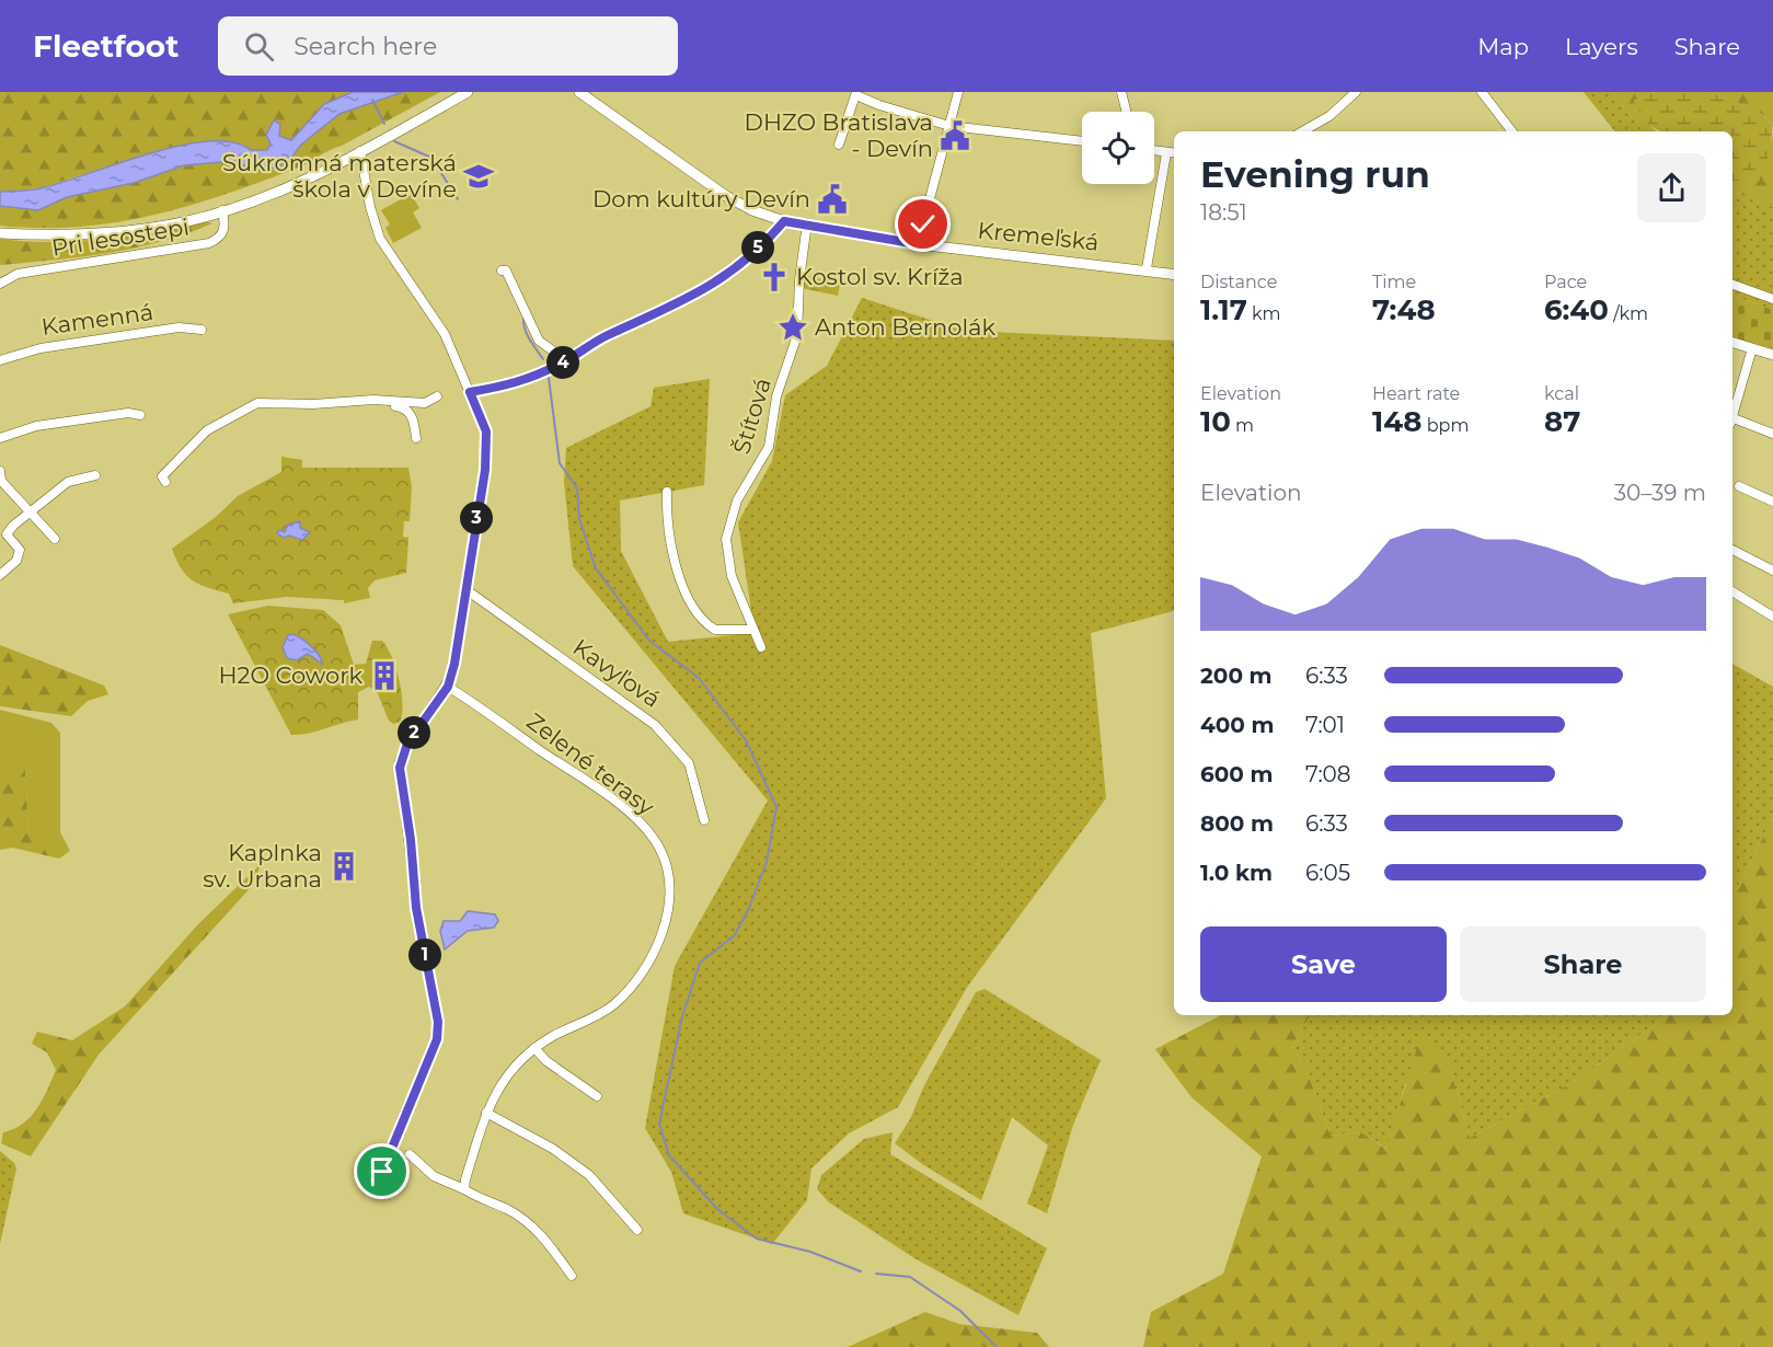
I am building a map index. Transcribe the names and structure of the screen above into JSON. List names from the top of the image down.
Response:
{
  "streets": {
    "street": [
      "Kremeľská",
      "Pri lesostepi",
      "Kamenná",
      "Štítová",
      "Kavyľová",
      "Zelené terasy"
    ]
  },
  "crossings": [
    ["Kremeľská", "Štítová"]
  ],
  "places": {
    "public building": ["DHZO Bratislava - Devín", "Dom kultúry Devín"],
    "school or university": ["Súkromná materská škola v Devíne"],
    "church": ["Kostol sv. Kríža"],
    "place": ["Anton Bernolák"],
    "building": ["H2O Cowork", "Kaplnka sv. Urbana"]
  },
  "page": {
    "header": "Fleetfoot",
    "search": "Search here",
    "nav": ["Map", "Layers", "Share"],
    "heading": ["Evening run", "18:51"],
    "pins": [
      "5",
      "4",
      "3",
      "2",
      "1"
    ],
    "stats": [
      ["Distance", "1.17 km"],
      ["Time", "7:48"],
      ["Pace", "6:40 /km"],
      ["Elevation", "10 m"],
      ["Heart rate", "148 bpm"],
      ["kcal", "87"]
    ],
    "chart": ["Elevation", "30–39 m"],
    "list": [
      {
        "name": "200 m",
        "note": "6:33"
      },
      {
        "name": "400 m",
        "note": "7:01"
      },
      {
        "name": "600 m",
        "note": "7:08"
      },
      {
        "name": "800 m",
        "note": "6:33"
      },
      {
        "name": "1.0 km",
        "note": "6:05"
      }
    ],
    "buttons": ["Save", "Share"]
  }
}
